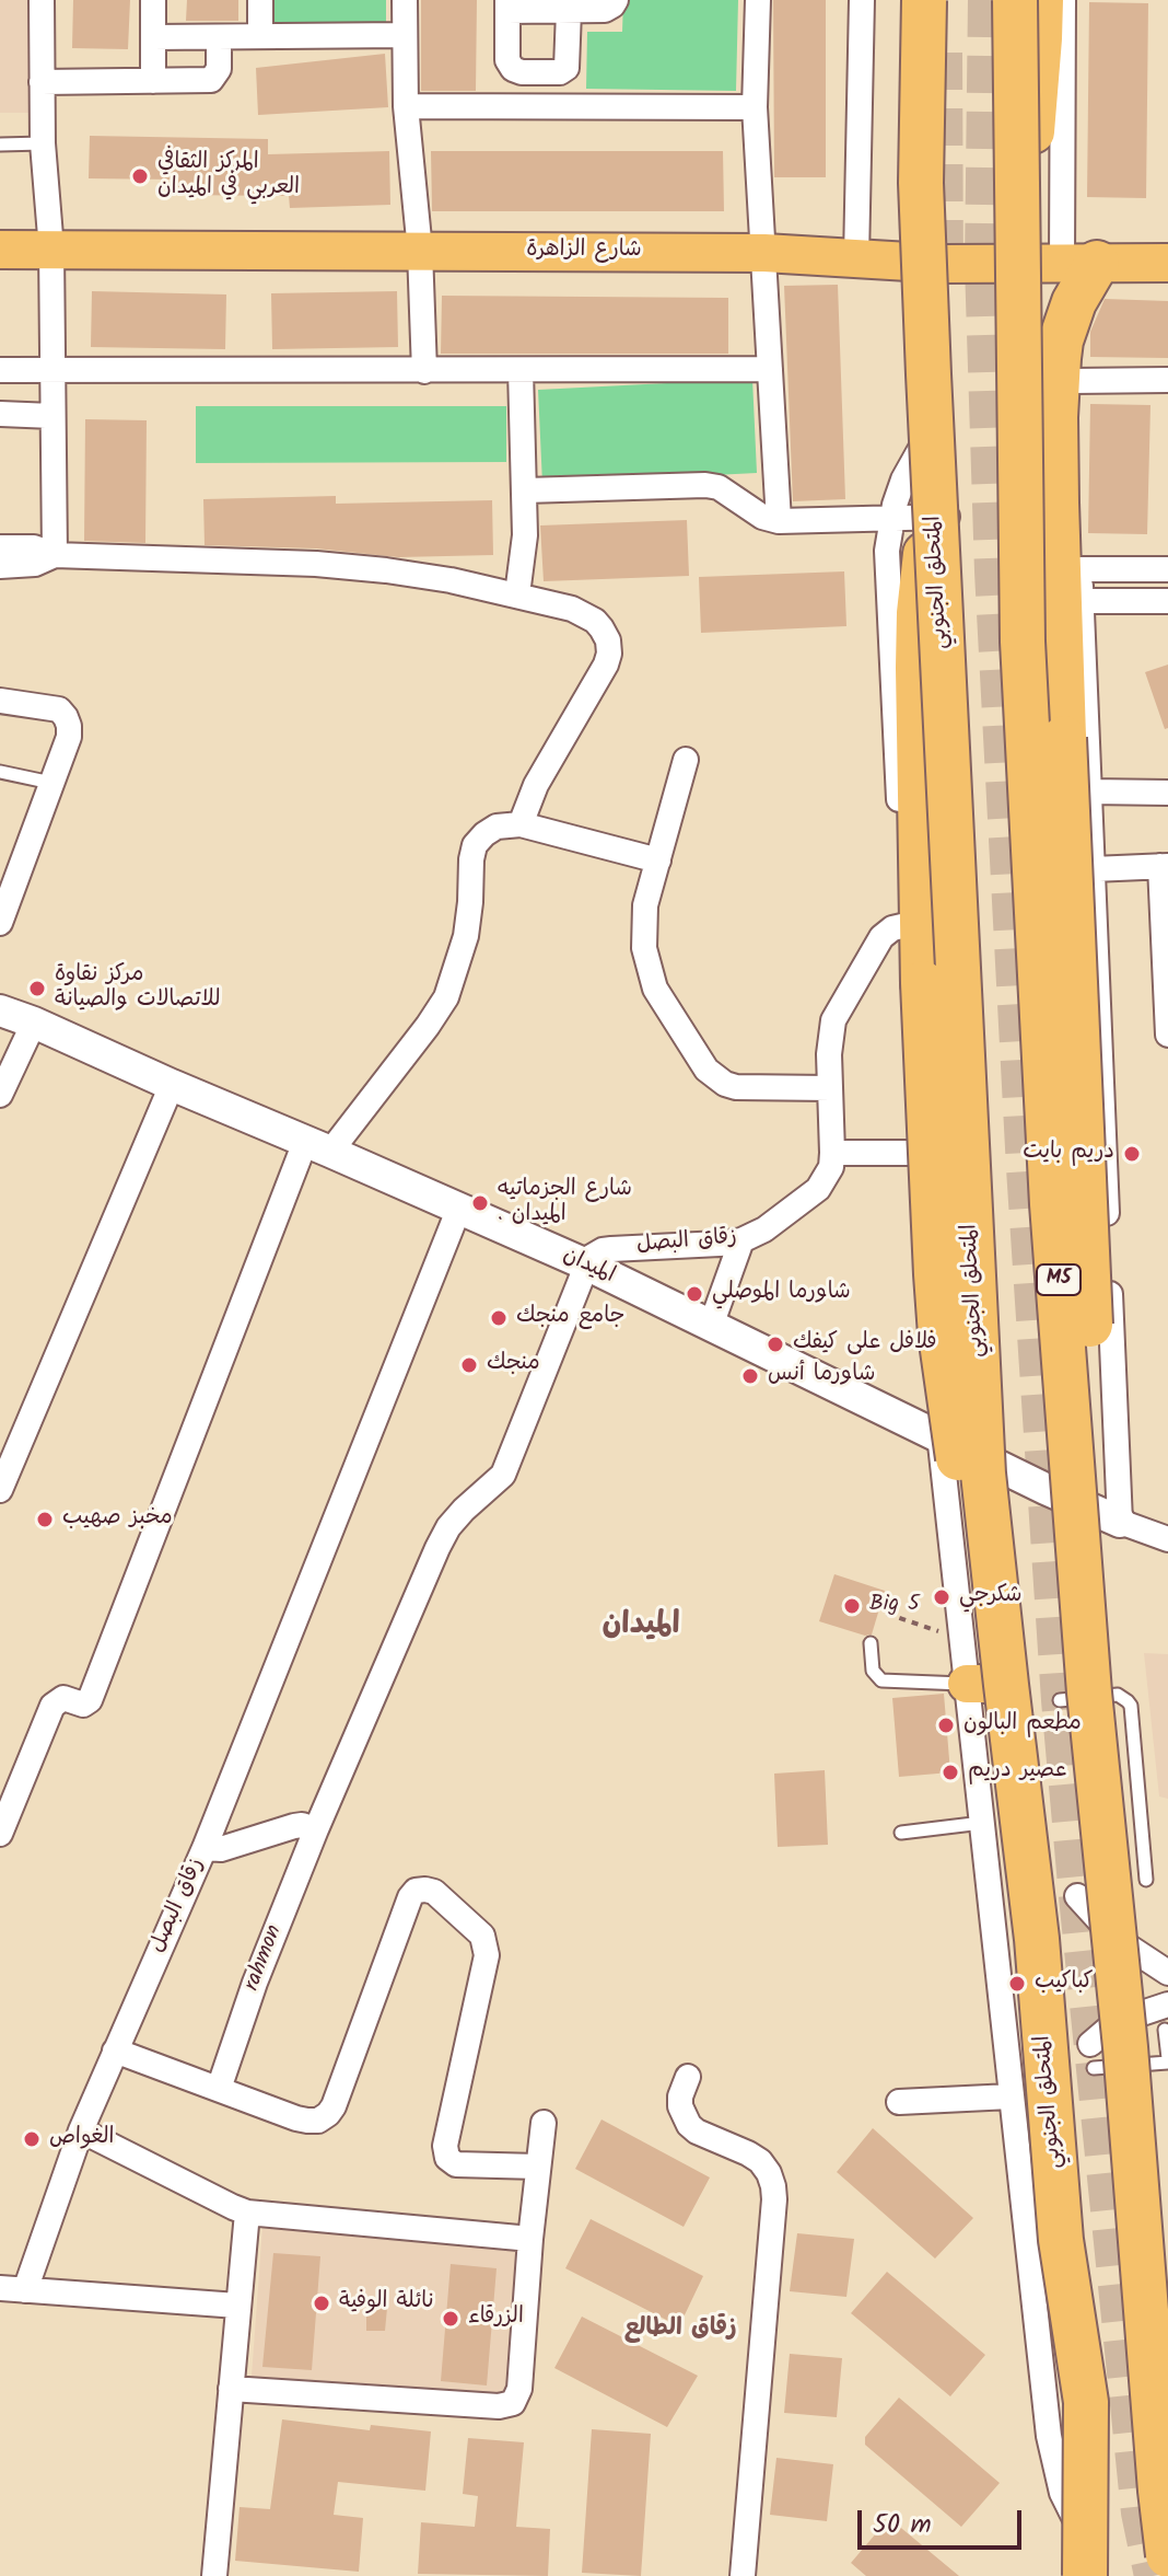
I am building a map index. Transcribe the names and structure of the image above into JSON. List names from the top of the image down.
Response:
{
  "streets": {
    "highway": ["المتحلق الجنوبي", "M5"],
    "main road": ["شارع الزاهرة"],
    "street": ["زقاق البصل", "الميدان", "rahmon"]
  },
  "crossings": [
    ["زقاق البصل", "الميدان"],
    ["زقاق البصل", "rahmon"]
  ],
  "districts": ["الميدان", "زقاق الطالع"],
  "places": [
    "المركز الثقافي العربي في الميدان",
    "مركز نقاوة للاتصالات والصيانة",
    "دريم بايت",
    "شارع الجزماتيه . الميدان",
    "شاورما الموصلي",
    "جامع منجك",
    "فلافل على كيفك",
    "منجك",
    "شاورما أنس",
    "مخبز صهيب",
    "شكرجي",
    "Big 5",
    "مطعم البالون",
    "عصير دريم",
    "كباكيب",
    "الغواص",
    "نائلة الوفية",
    "الزرقاء"
  ],
  "scale_bar": "50 m"
}
